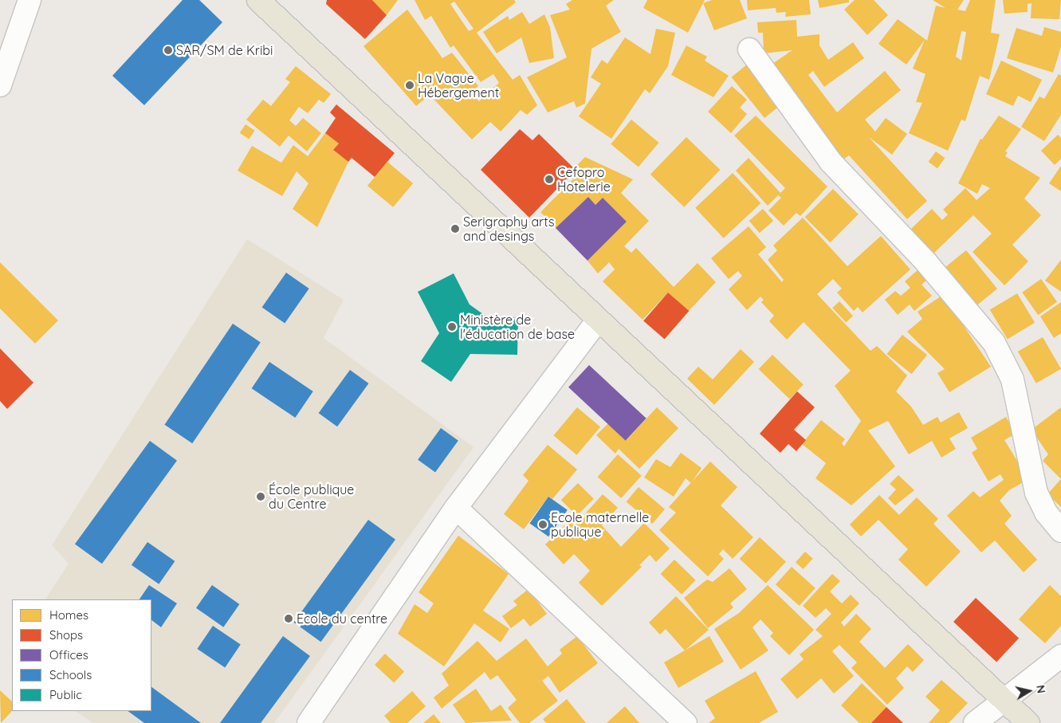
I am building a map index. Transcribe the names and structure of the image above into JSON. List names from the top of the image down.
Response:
{
  "places": [
    "SAR/SM de Kribi",
    "La Vague Hébergement",
    "Cefopro Hotelerie",
    "Serigraphy arts and desings",
    "Ministère de l'éducation de base",
    "École publique du Centre",
    "Ecole maternelle publique",
    "Ecole du centre"
  ],
  "legend": [
    "Homes",
    "Shops",
    "Offices",
    "Schools",
    "Public"
  ],
  "north": "right"
}
